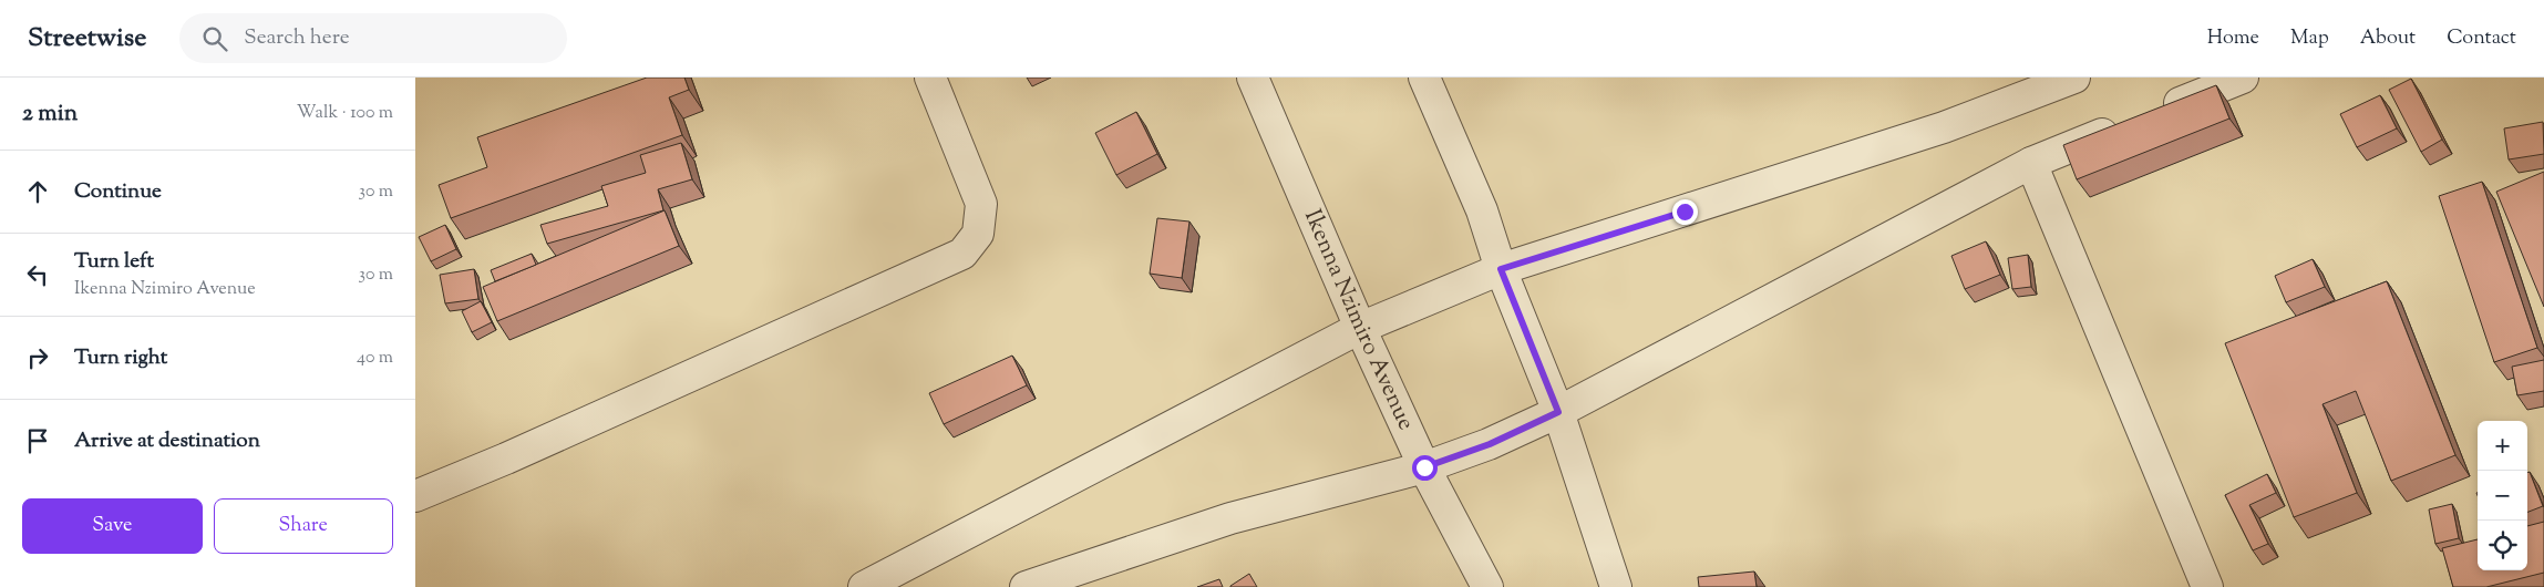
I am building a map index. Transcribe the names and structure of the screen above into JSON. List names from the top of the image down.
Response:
{
  "streets": {
    "street": ["Ikenna Nzimiro Avenue"]
  },
  "page": {
    "header": "Streetwise",
    "search": "Search here",
    "nav": [
      "Home",
      "Map",
      "About",
      "Contact"
    ],
    "heading": ["2 min", "Walk · 100 m"],
    "list": [
      ["Continue", "30 m"],
      ["Turn left", "Ikenna Nzimiro Avenue", "30 m"],
      ["Turn right", "40 m"],
      "Arrive at destination"
    ],
    "map_buttons": ["+", "−"],
    "buttons": ["Save", "Share"]
  }
}
